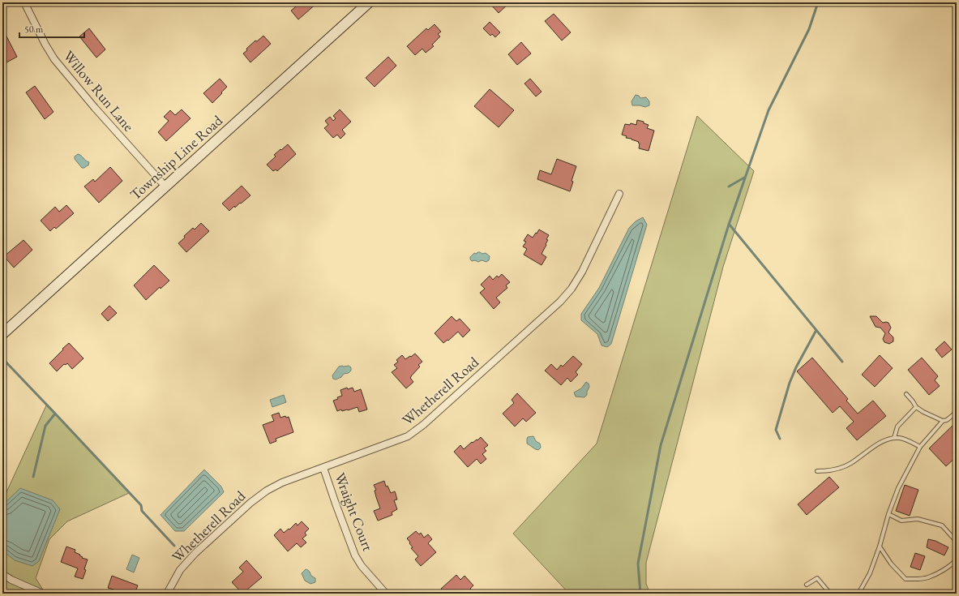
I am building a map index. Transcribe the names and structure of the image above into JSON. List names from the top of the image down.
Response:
{
  "streets": {
    "street": [
      "Willow Run Lane",
      "Township Line Road",
      "Whetherell Road",
      "Wraight Court"
    ]
  },
  "crossings": [
    ["Willow Run Lane", "Township Line Road"],
    ["Whetherell Road", "Wraight Court"]
  ],
  "scale_bar": "50 m"
}
